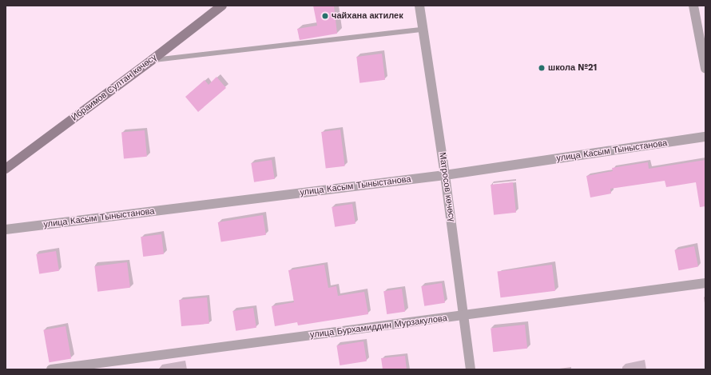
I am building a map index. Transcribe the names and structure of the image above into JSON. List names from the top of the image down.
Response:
{
  "streets": {
    "main road": ["Ибраимов Султан көчөсү"],
    "street": ["улица Касым Тыныстанова", "Матросов көчөсү", "улица Бурхамиддин Мурзакулова"]
  },
  "crossings": [
    ["улица Касым Тыныстанова", "Матросов көчөсү"],
    ["Матросов көчөсү", "улица Бурхамиддин Мурзакулова"]
  ],
  "places": ["чайхана актилек", "школа №21"]
}
